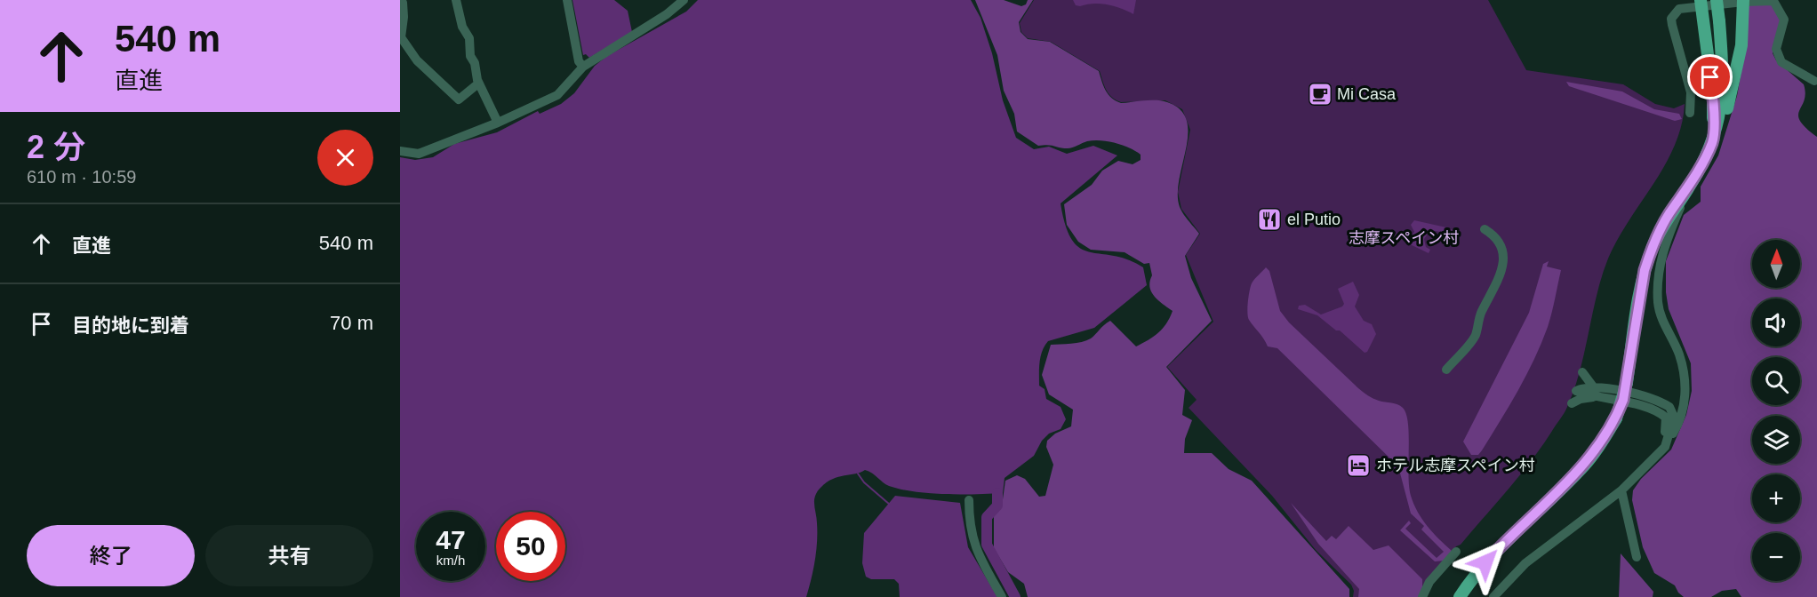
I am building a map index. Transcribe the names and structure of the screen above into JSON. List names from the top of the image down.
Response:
{
  "parks": ["志摩スペイン村"],
  "places": {
    "cafe": ["Mi Casa"],
    "restaurant": ["el Putio"],
    "hotel": ["ホテル志摩スペイン村"]
  },
  "north": "top",
  "page": {
    "turn": ["540 m", "直進"],
    "heading": ["2 分", "610 m · 10:59"],
    "list": [
      {
        "name": "直進",
        "value": "540 m"
      },
      {
        "name": "目的地に到着",
        "value": "70 m"
      }
    ],
    "map_buttons": ["+", "−"],
    "speed": "47 km/h",
    "limit": "50",
    "buttons": ["終了", "共有"]
  }
}
